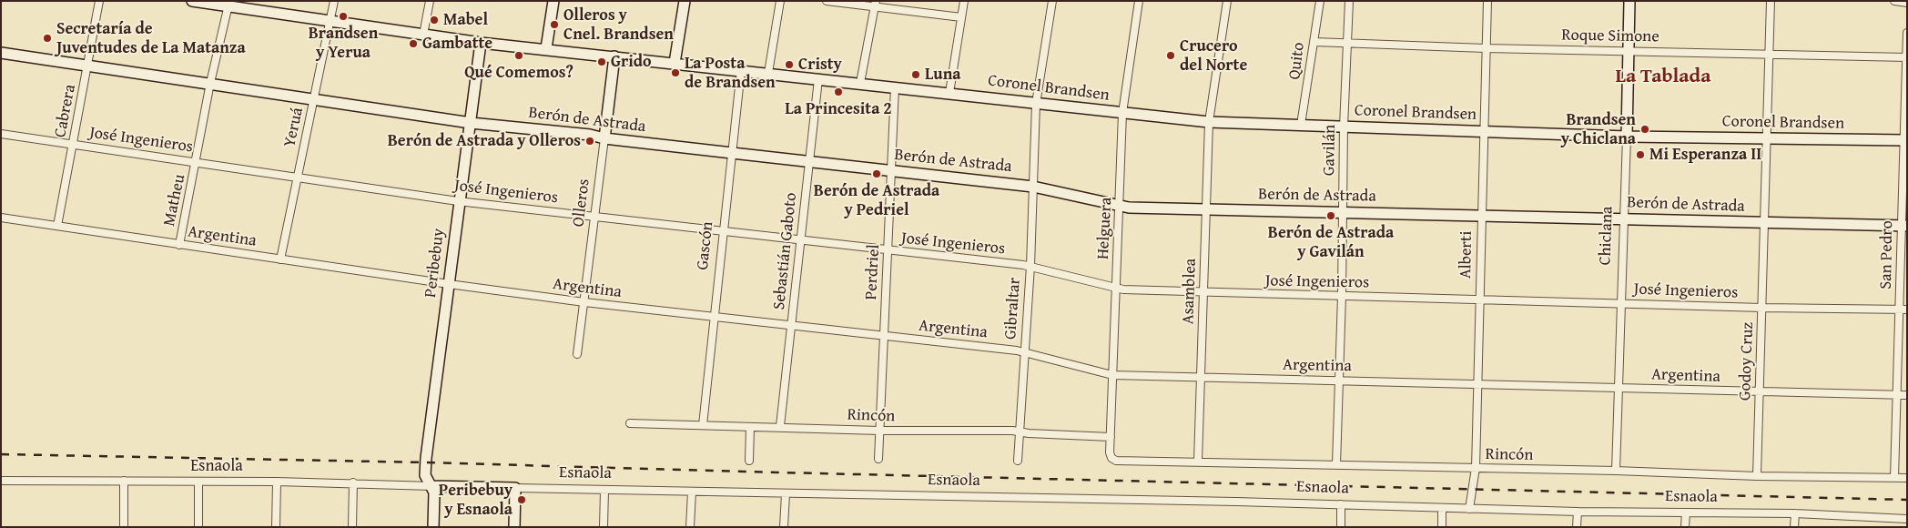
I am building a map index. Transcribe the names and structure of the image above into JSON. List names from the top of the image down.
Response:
{
  "streets": {
    "street": [
      "Roque Simone",
      "Quito",
      "Coronel Brandsen",
      "Cabrera",
      "Berón de Astrada",
      "Yeruá",
      "José Ingenieros",
      "Gavilán",
      "Matheu",
      "Olleros",
      "Helguera",
      "Chiclana",
      "Argentina",
      "Gascón",
      "Sebastián Gaboto",
      "Alberti",
      "San Pedro",
      "Peribebuy",
      "Perdriel",
      "Asamblea",
      "Gibraltar",
      "Godoy Cruz",
      "Rincón",
      "Esnaola"
    ]
  },
  "crossings": [
    ["Roque Simone", "Quito"],
    ["Roque Simone", "Gavilán"],
    ["Roque Simone", "Chiclana"],
    ["Roque Simone", "Alberti"],
    ["Roque Simone", "San Pedro"],
    ["Roque Simone", "Godoy Cruz"],
    ["Quito", "Coronel Brandsen"],
    ["Coronel Brandsen", "Yeruá"],
    ["Coronel Brandsen", "Gavilán"],
    ["Coronel Brandsen", "Matheu"],
    ["Coronel Brandsen", "Olleros"],
    ["Coronel Brandsen", "Helguera"],
    ["Coronel Brandsen", "Chiclana"],
    ["Coronel Brandsen", "Gascón"],
    ["Coronel Brandsen", "Sebastián Gaboto"],
    ["Coronel Brandsen", "Alberti"],
    ["Coronel Brandsen", "San Pedro"],
    ["Coronel Brandsen", "Peribebuy"],
    ["Coronel Brandsen", "Perdriel"],
    ["Coronel Brandsen", "Asamblea"],
    ["Coronel Brandsen", "Gibraltar"],
    ["Coronel Brandsen", "Godoy Cruz"],
    ["Cabrera", "Berón de Astrada"],
    ["Cabrera", "José Ingenieros"],
    ["Cabrera", "Argentina"],
    ["Berón de Astrada", "Yeruá"],
    ["Berón de Astrada", "Gavilán"],
    ["Berón de Astrada", "Matheu"],
    ["Berón de Astrada", "Olleros"],
    ["Berón de Astrada", "Helguera"],
    ["Berón de Astrada", "Chiclana"],
    ["Berón de Astrada", "Gascón"],
    ["Berón de Astrada", "Sebastián Gaboto"],
    ["Berón de Astrada", "Alberti"],
    ["Berón de Astrada", "San Pedro"],
    ["Berón de Astrada", "Peribebuy"],
    ["Berón de Astrada", "Perdriel"],
    ["Berón de Astrada", "Asamblea"],
    ["Berón de Astrada", "Gibraltar"],
    ["Berón de Astrada", "Godoy Cruz"],
    ["Yeruá", "José Ingenieros"],
    ["Yeruá", "Argentina"],
    ["José Ingenieros", "Gavilán"],
    ["José Ingenieros", "Matheu"],
    ["José Ingenieros", "Olleros"],
    ["José Ingenieros", "Helguera"],
    ["José Ingenieros", "Chiclana"],
    ["José Ingenieros", "Gascón"],
    ["José Ingenieros", "Sebastián Gaboto"],
    ["José Ingenieros", "Alberti"],
    ["José Ingenieros", "San Pedro"],
    ["José Ingenieros", "Peribebuy"],
    ["José Ingenieros", "Perdriel"],
    ["José Ingenieros", "Asamblea"],
    ["José Ingenieros", "Gibraltar"],
    ["José Ingenieros", "Godoy Cruz"],
    ["Gavilán", "Argentina"],
    ["Gavilán", "Rincón"],
    ["Matheu", "Argentina"],
    ["Olleros", "Argentina"],
    ["Helguera", "Argentina"],
    ["Helguera", "Rincón"],
    ["Chiclana", "Argentina"],
    ["Chiclana", "Rincón"],
    ["Argentina", "Gascón"],
    ["Argentina", "Sebastián Gaboto"],
    ["Argentina", "Alberti"],
    ["Argentina", "San Pedro"],
    ["Argentina", "Peribebuy"],
    ["Argentina", "Perdriel"],
    ["Argentina", "Asamblea"],
    ["Argentina", "Gibraltar"],
    ["Argentina", "Godoy Cruz"],
    ["Gascón", "Rincón"],
    ["Sebastián Gaboto", "Rincón"],
    ["Alberti", "Rincón"],
    ["Alberti", "Esnaola"],
    ["San Pedro", "Rincón"],
    ["Peribebuy", "Esnaola"],
    ["Perdriel", "Rincón"],
    ["Asamblea", "Rincón"],
    ["Gibraltar", "Rincón"],
    ["Godoy Cruz", "Rincón"]
  ],
  "districts": ["La Tablada"],
  "places": [
    "Brandsen y Yerua",
    "Mabel",
    "Olleros y Cnel. Brandsen",
    "Secretaría de Juventudes de La Matanza",
    "Gambatte",
    "Qué Comemos?",
    "Crucero del Norte",
    "Grido",
    "Cristy",
    "La Posta de Brandsen",
    "Luna",
    "La Princesita 2",
    "Brandsen y Chiclana",
    "Berón de Astrada y Olleros",
    "Mi Esperanza II",
    "Berón de Astrada y Pedriel",
    "Berón de Astrada y Gavilán",
    "Peribebuy y Esnaola"
  ]
}
